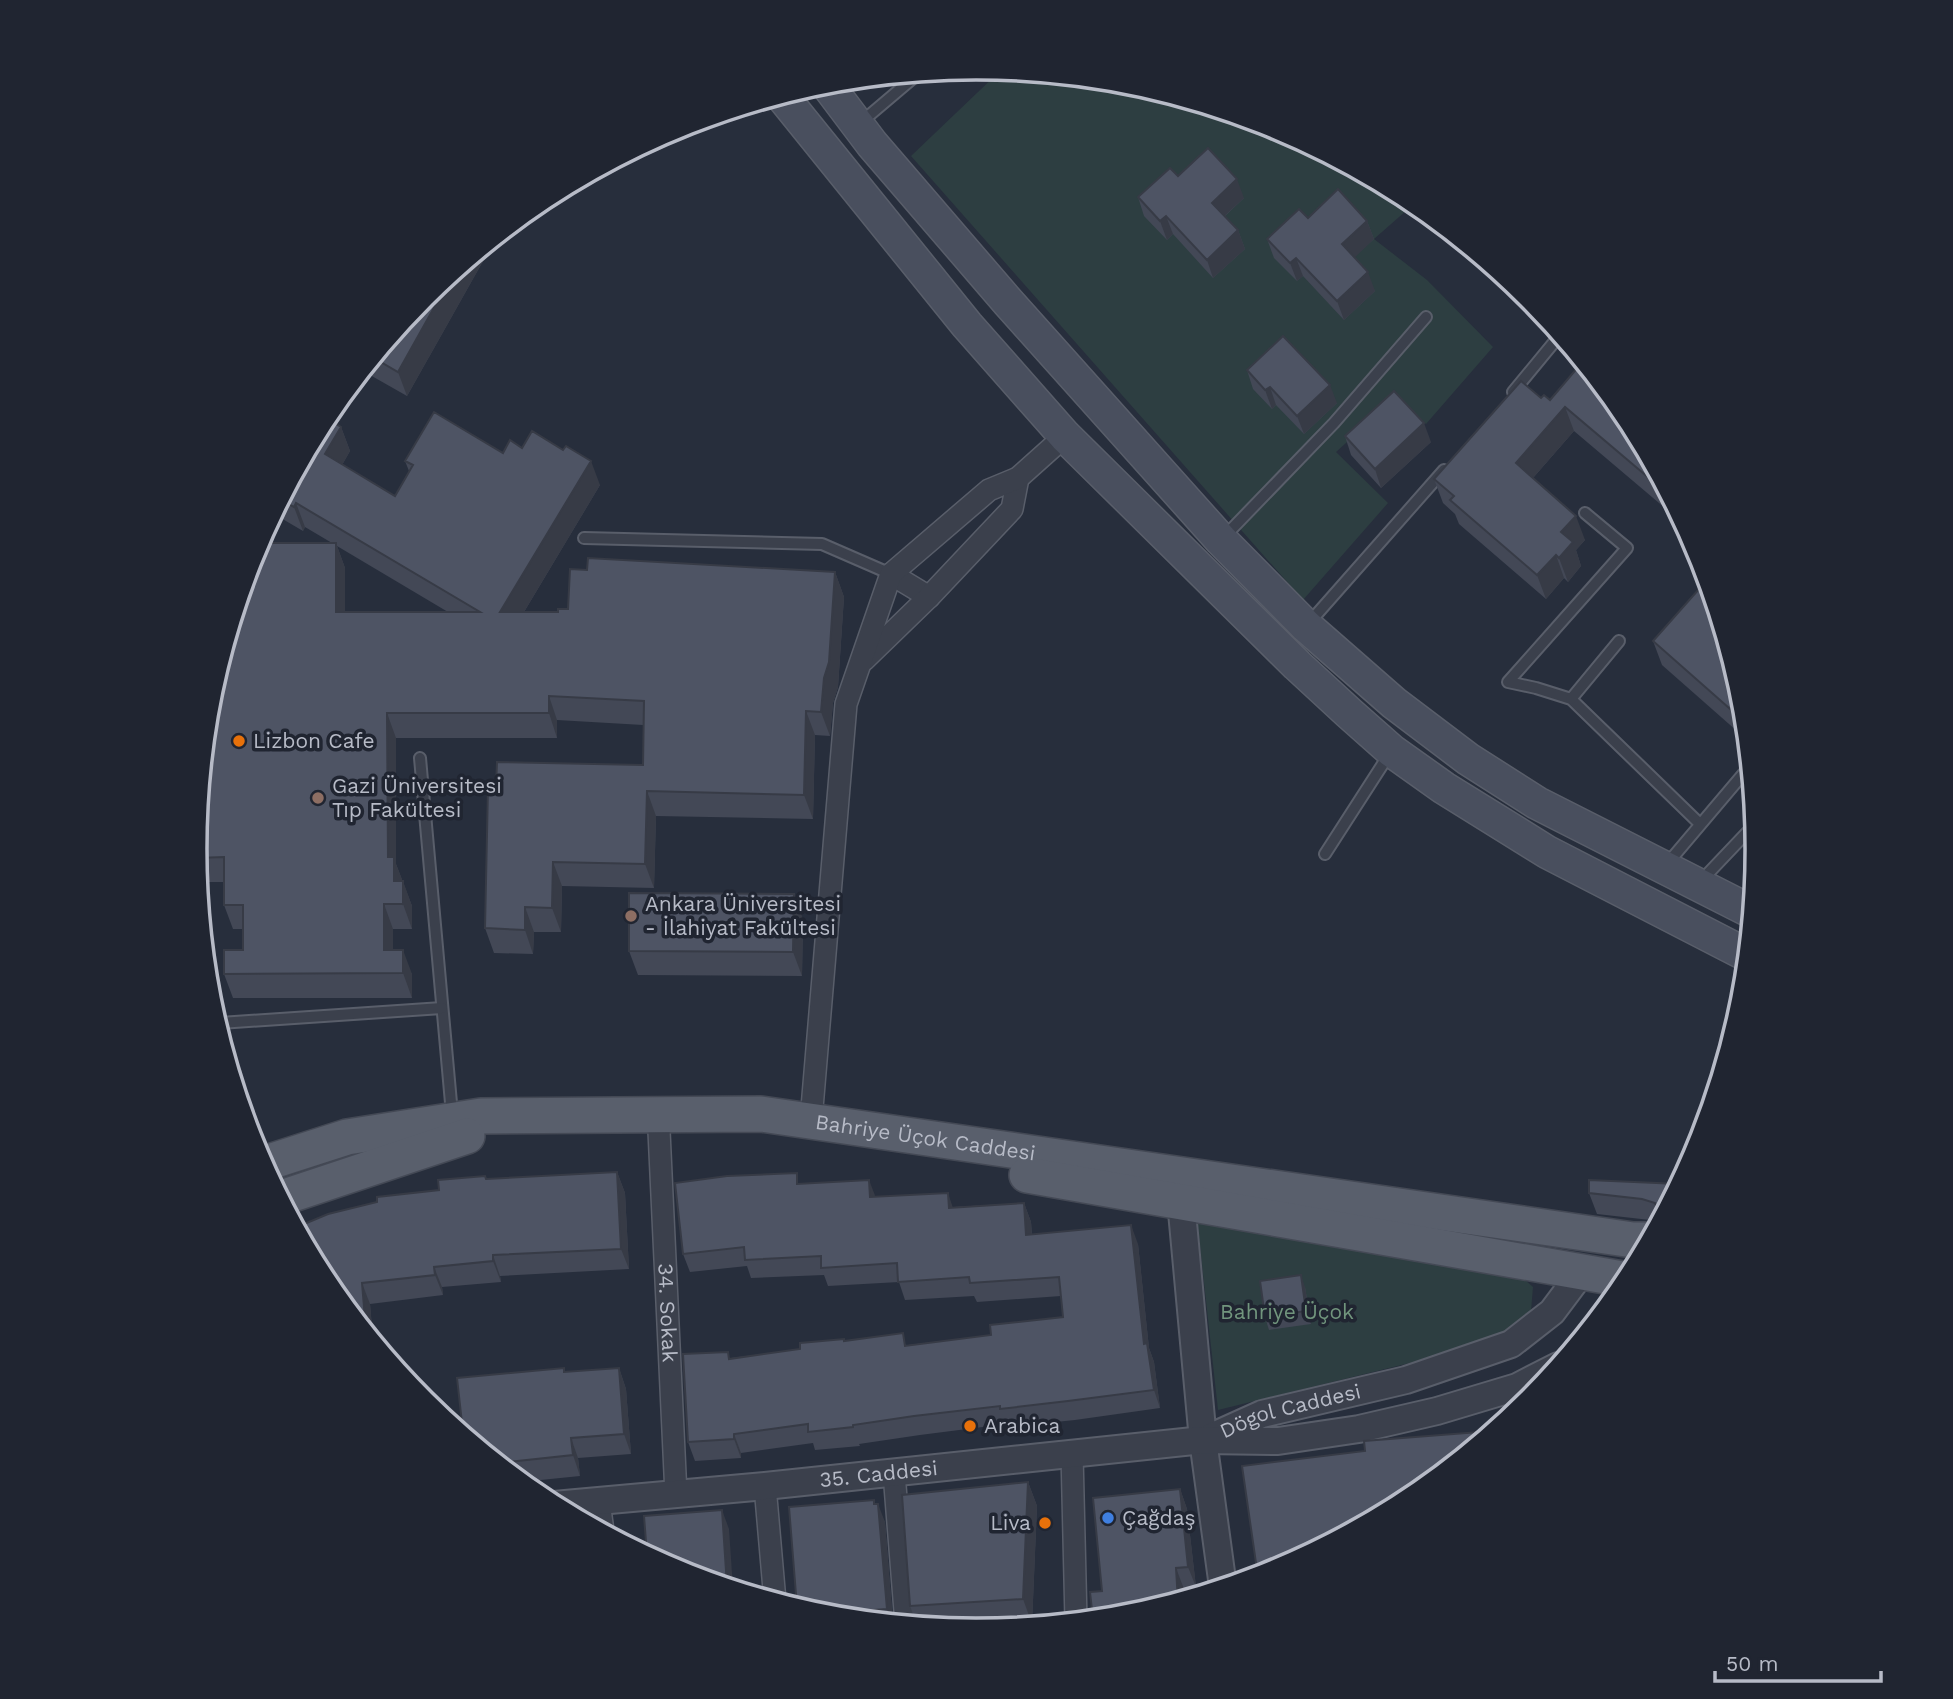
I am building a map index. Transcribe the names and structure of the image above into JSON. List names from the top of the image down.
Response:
{
  "streets": {
    "main road": ["Bahriye Üçok Caddesi", "Dögol Caddesi"],
    "street": ["34. Sokak", "35. Caddesi"]
  },
  "crossings": [
    ["Bahriye Üçok Caddesi", "34. Sokak"],
    ["Bahriye Üçok Caddesi", "Dögol Caddesi"],
    ["34. Sokak", "35. Caddesi"],
    ["Dögol Caddesi", "35. Caddesi"]
  ],
  "parks": ["Bahriye Üçok"],
  "places": [
    "Lizbon Cafe",
    "Gazi Üniversitesi Tıp Fakültesi",
    "Ankara Üniversitesi - İlahiyat Fakültesi",
    "Arabica",
    "Çağdaş",
    "Liva"
  ],
  "scale_bar": "50 m"
}
